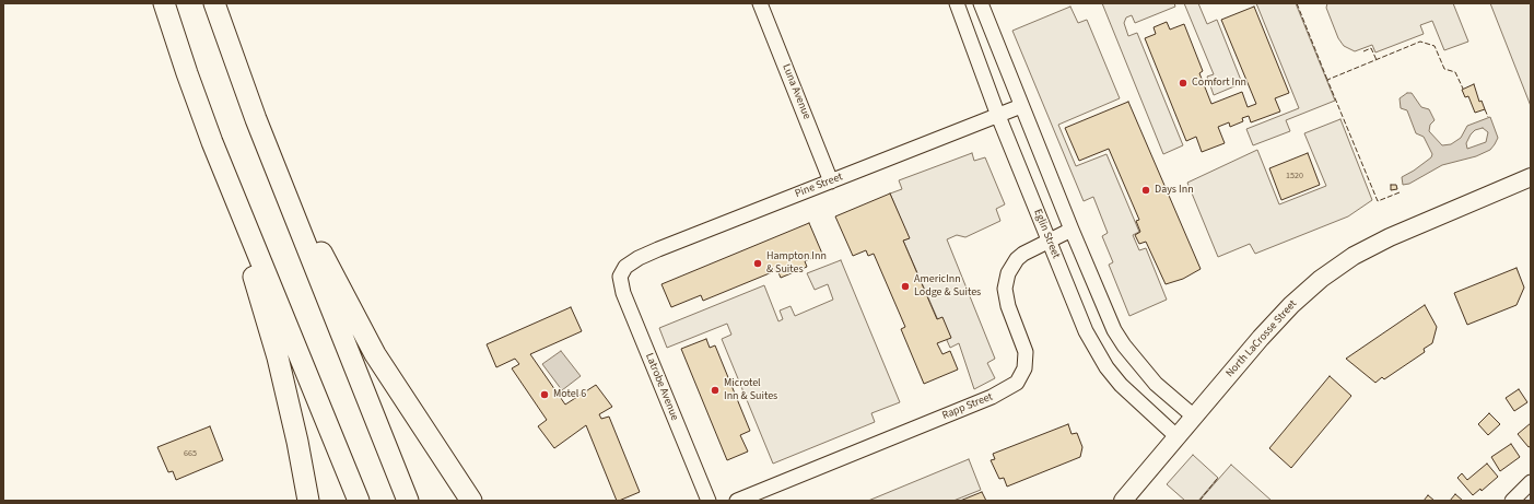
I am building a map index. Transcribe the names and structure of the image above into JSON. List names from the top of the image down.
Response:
{
  "streets": {
    "main road": ["North LaCrosse Street"],
    "street": [
      "Luna Avenue",
      "Pine Street",
      "Eglin Street",
      "Latrobe Avenue",
      "Rapp Street"
    ]
  },
  "crossings": [
    ["Luna Avenue", "Pine Street"],
    ["Pine Street", "Eglin Street"],
    ["Pine Street", "Latrobe Avenue"],
    ["Eglin Street", "North LaCrosse Street"],
    ["Eglin Street", "Rapp Street"]
  ],
  "places": [
    "Comfort Inn",
    "Days Inn",
    "Hampton Inn & Suites",
    "AmericInn Lodge & Suites",
    "Microtel Inn & Suites",
    "Motel 6"
  ],
  "house_numbers": ["1520", "665"]
}
